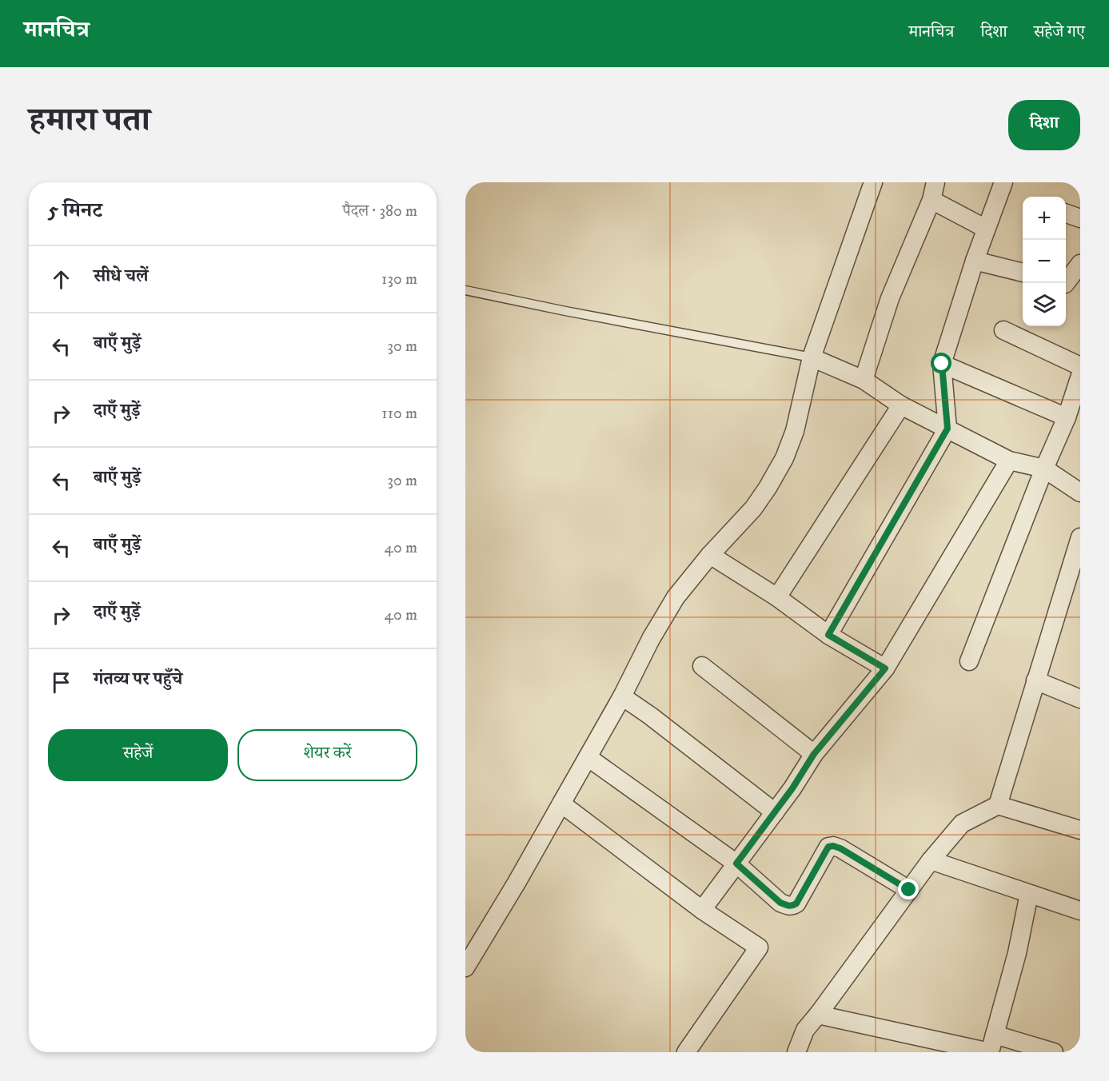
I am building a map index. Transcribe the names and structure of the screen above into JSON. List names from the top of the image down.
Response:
{
  "page": {
    "header": "मानचित्र",
    "nav": ["मानचित्र", "दिशा", "सहेजे गए"],
    "title": "हमारा पता",
    "buttons": [
      "दिशा",
      ["सहेजें", "शेयर करें"]
    ],
    "heading": ["5 मिनट", "पैदल · 380 m"],
    "map_buttons": ["+", "−"],
    "list": [
      ["सीधे चलें", "130 m"],
      ["बाएँ मुड़ें", "30 m"],
      ["दाएँ मुड़ें", "110 m"],
      ["बाएँ मुड़ें", "30 m"],
      ["बाएँ मुड़ें", "40 m"],
      ["दाएँ मुड़ें", "40 m"],
      "गंतव्य पर पहुँचे"
    ]
  }
}
